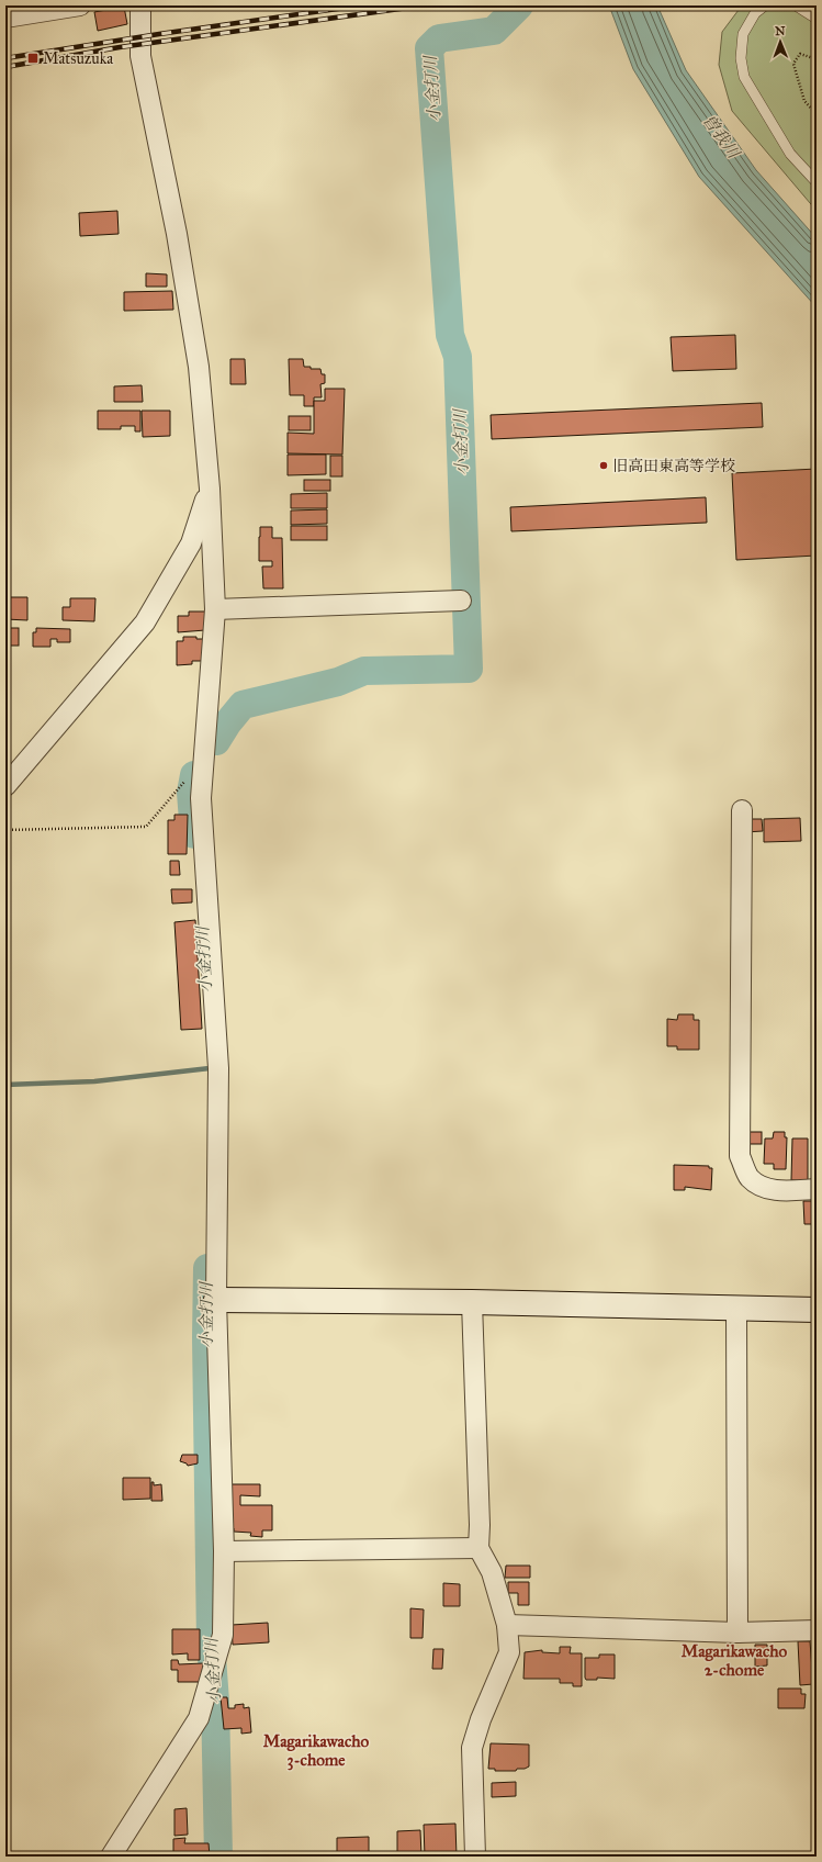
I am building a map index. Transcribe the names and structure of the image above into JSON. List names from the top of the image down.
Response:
{
  "districts": ["Magarikawacho 2-chome", "Magarikawacho 3-chome"],
  "water": ["小金打川", "曽我川"],
  "places": {
    "transit": ["Matsuzuka"],
    "other": ["旧高田東高等学校"]
  },
  "north": "top"
}
